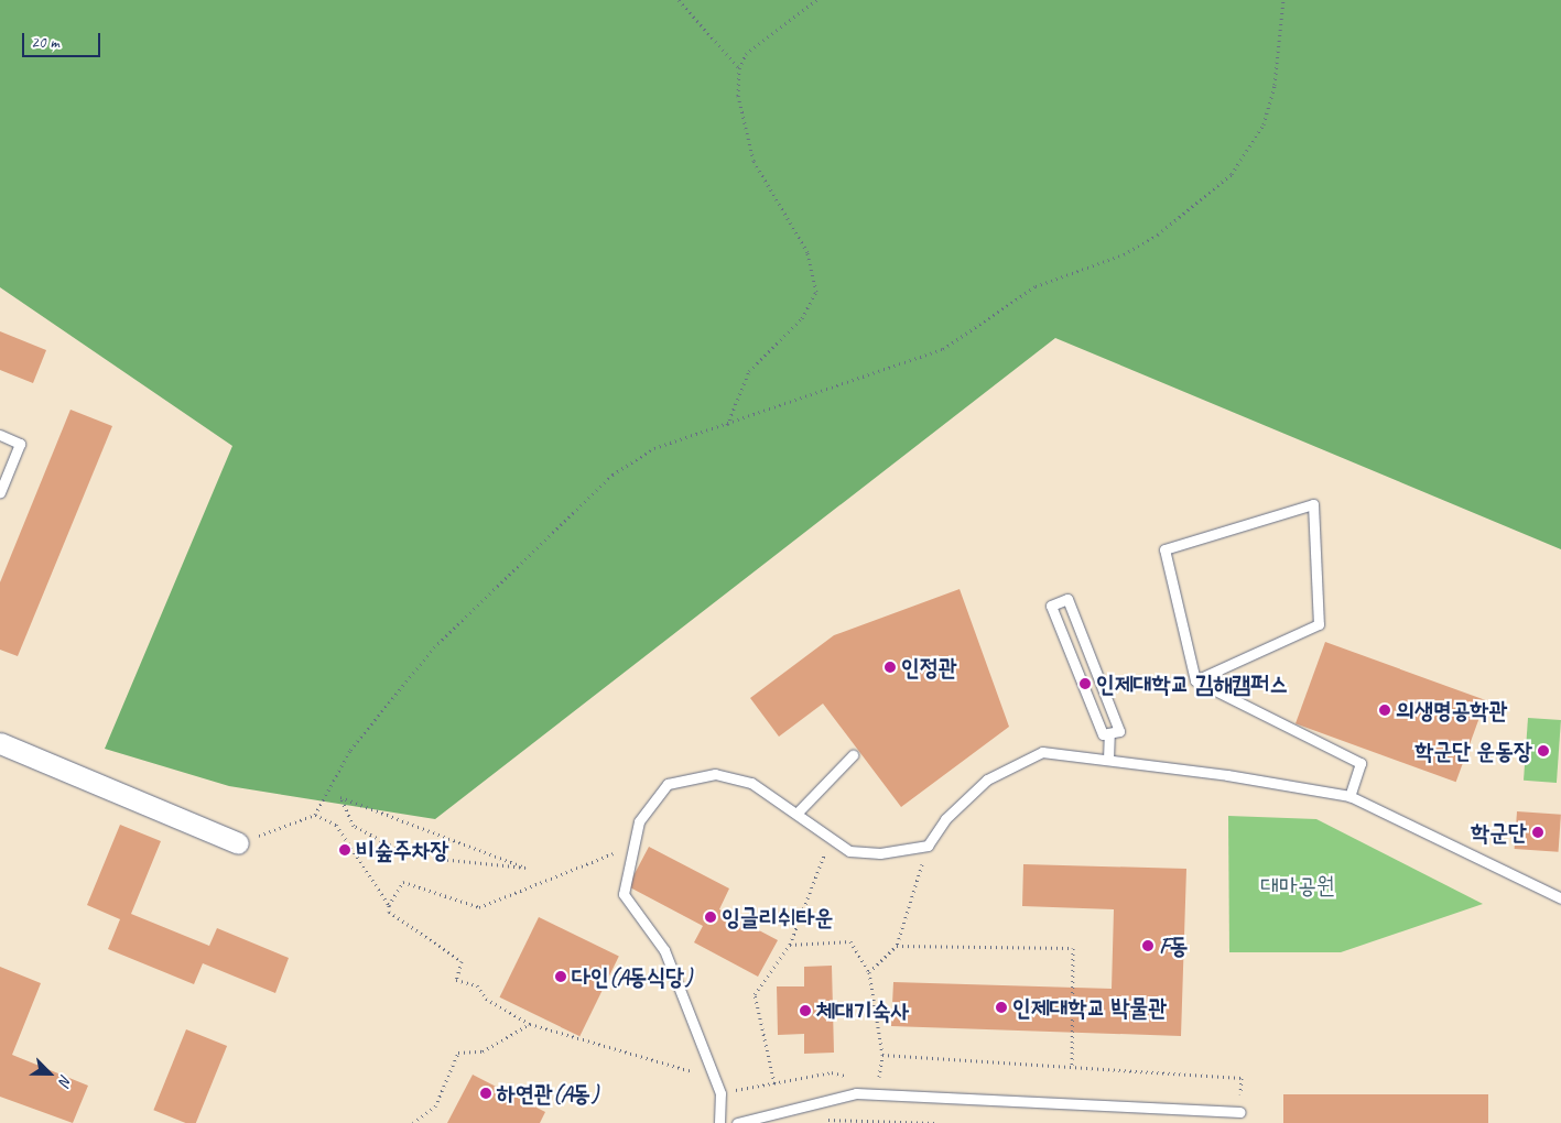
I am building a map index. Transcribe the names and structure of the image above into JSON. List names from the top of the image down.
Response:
{
  "parks": ["대마공원"],
  "places": [
    "인정관",
    "인제대학교 김해캠퍼스",
    "의생명공학관",
    "학군단 운동장",
    "학군단",
    "비숲주차장",
    "잉글리쉬타운",
    "F동",
    "다인(A동식당)",
    "인제대학교 박물관",
    "체대기숙사",
    "하연관(A동)"
  ],
  "scale_bar": "20 m",
  "north": "bottom right"
}
